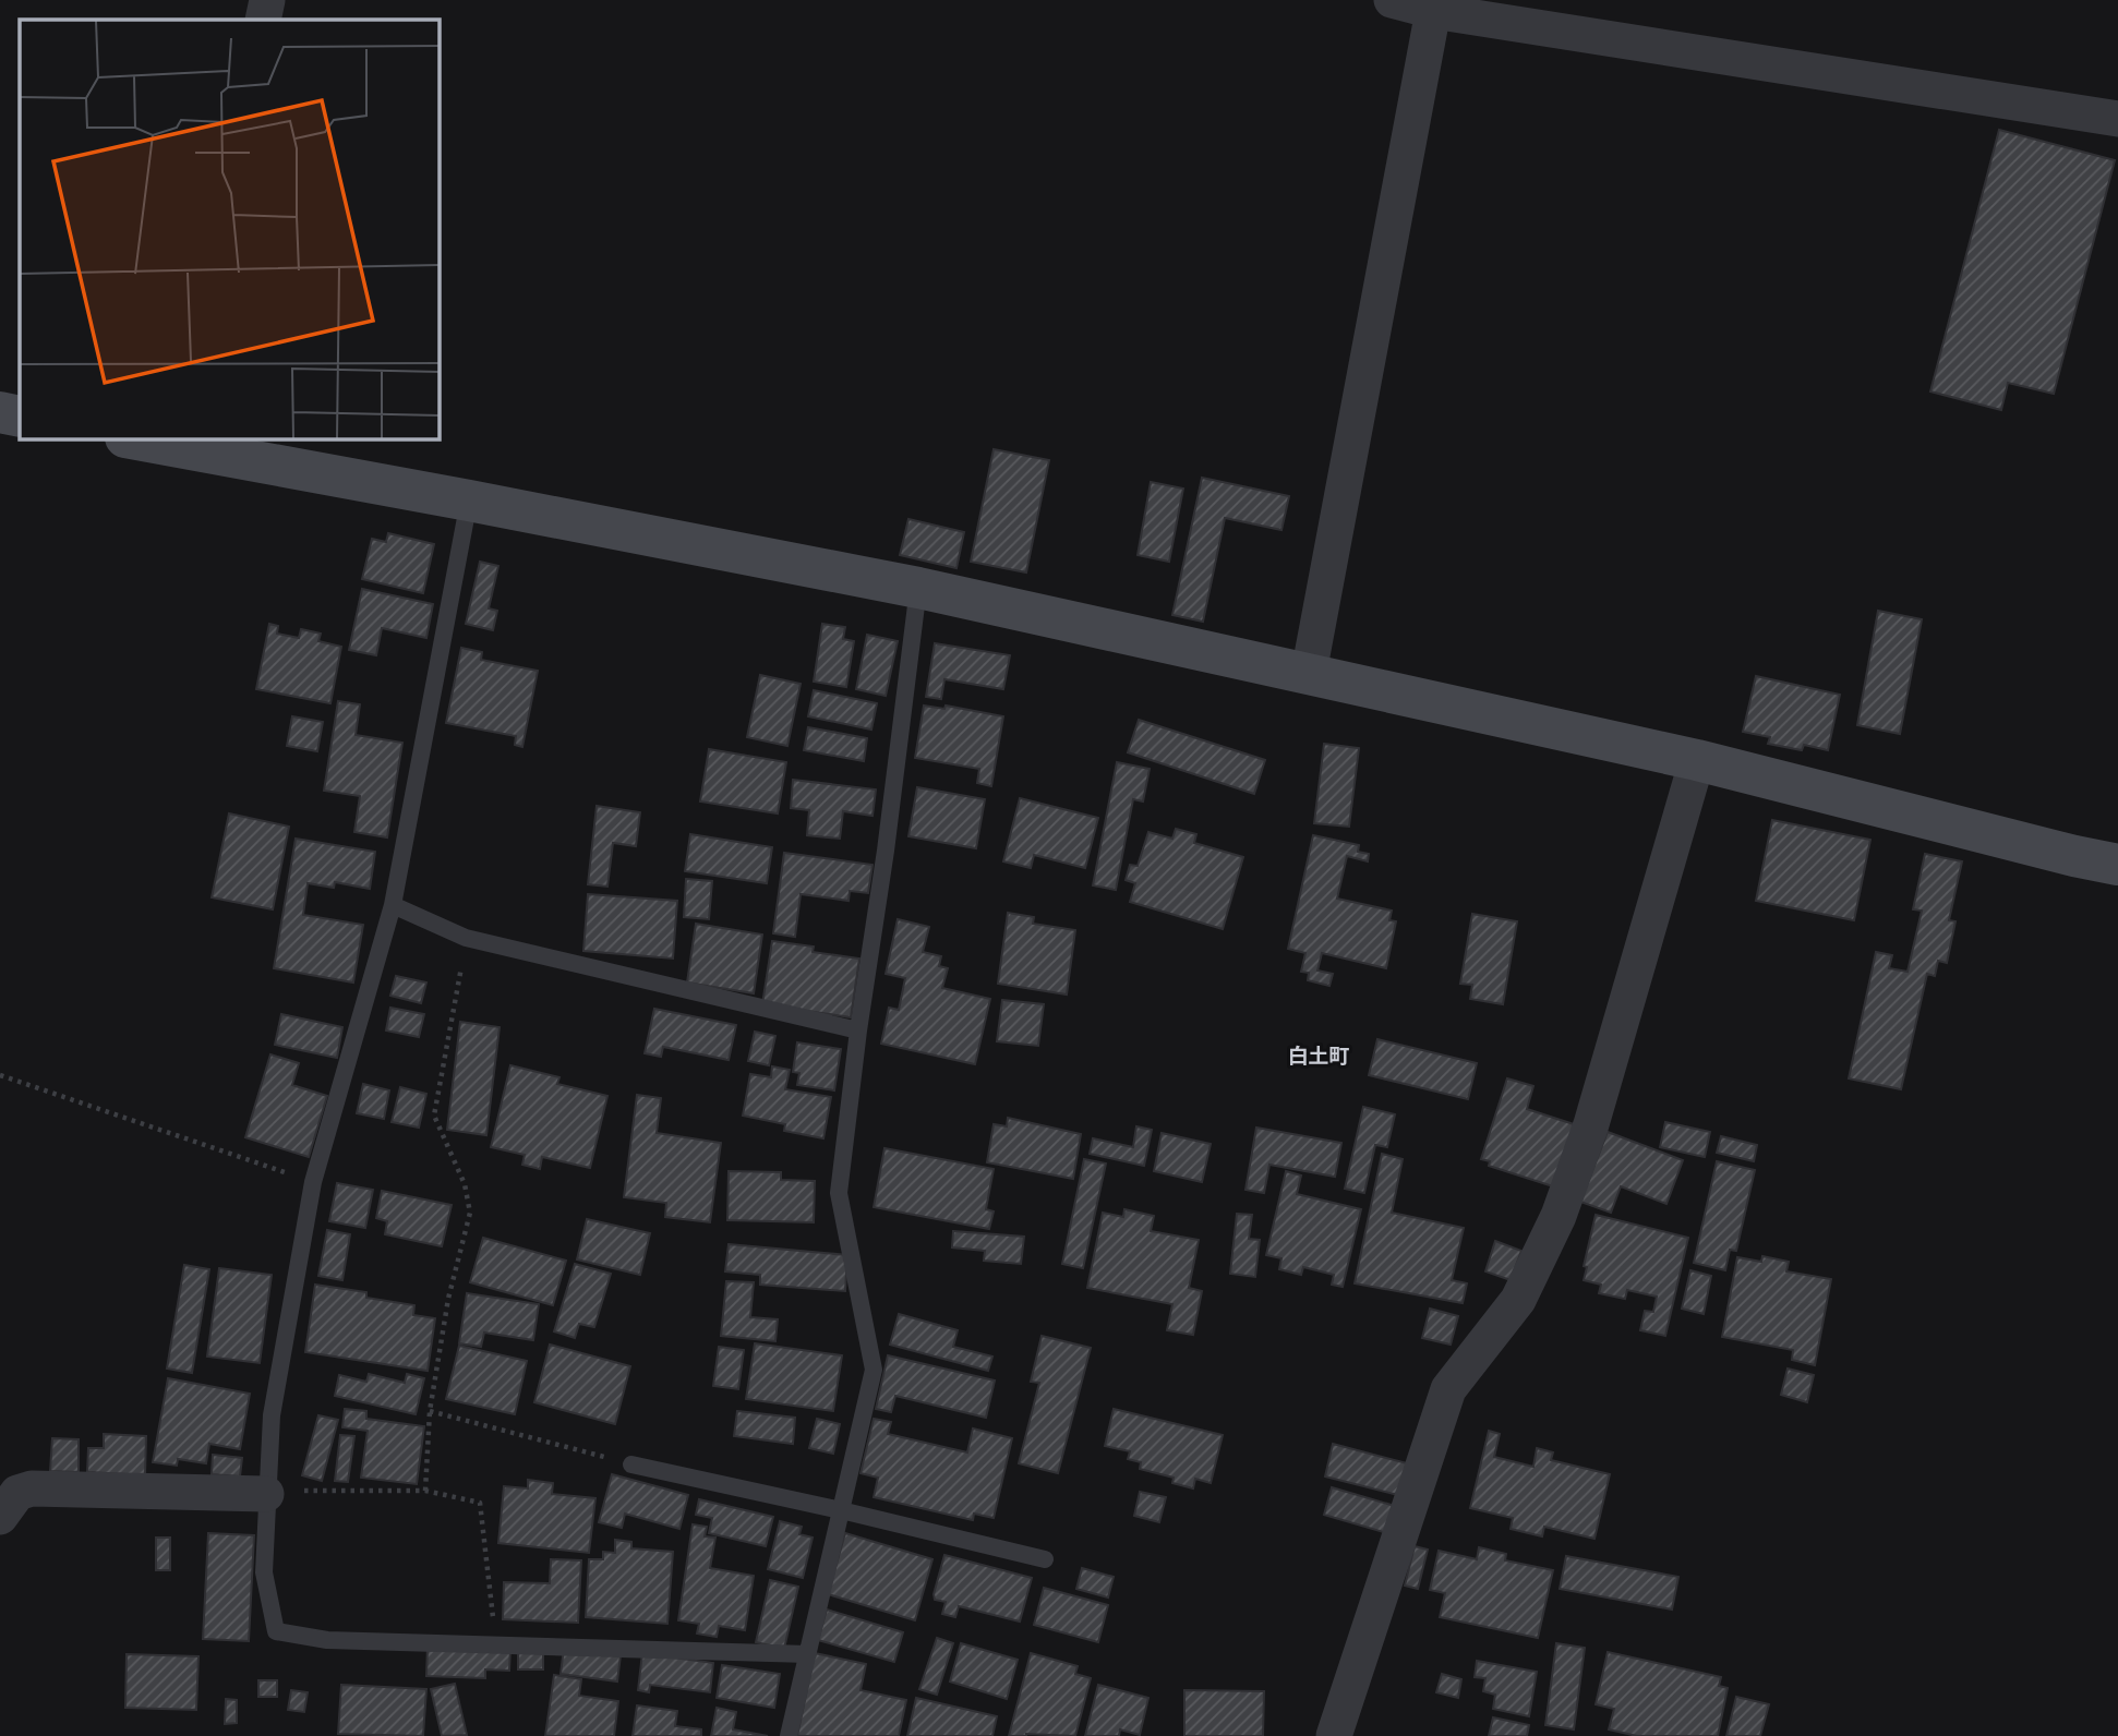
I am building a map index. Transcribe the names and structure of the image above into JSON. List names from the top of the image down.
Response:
{
  "districts": ["白土町"]
}
